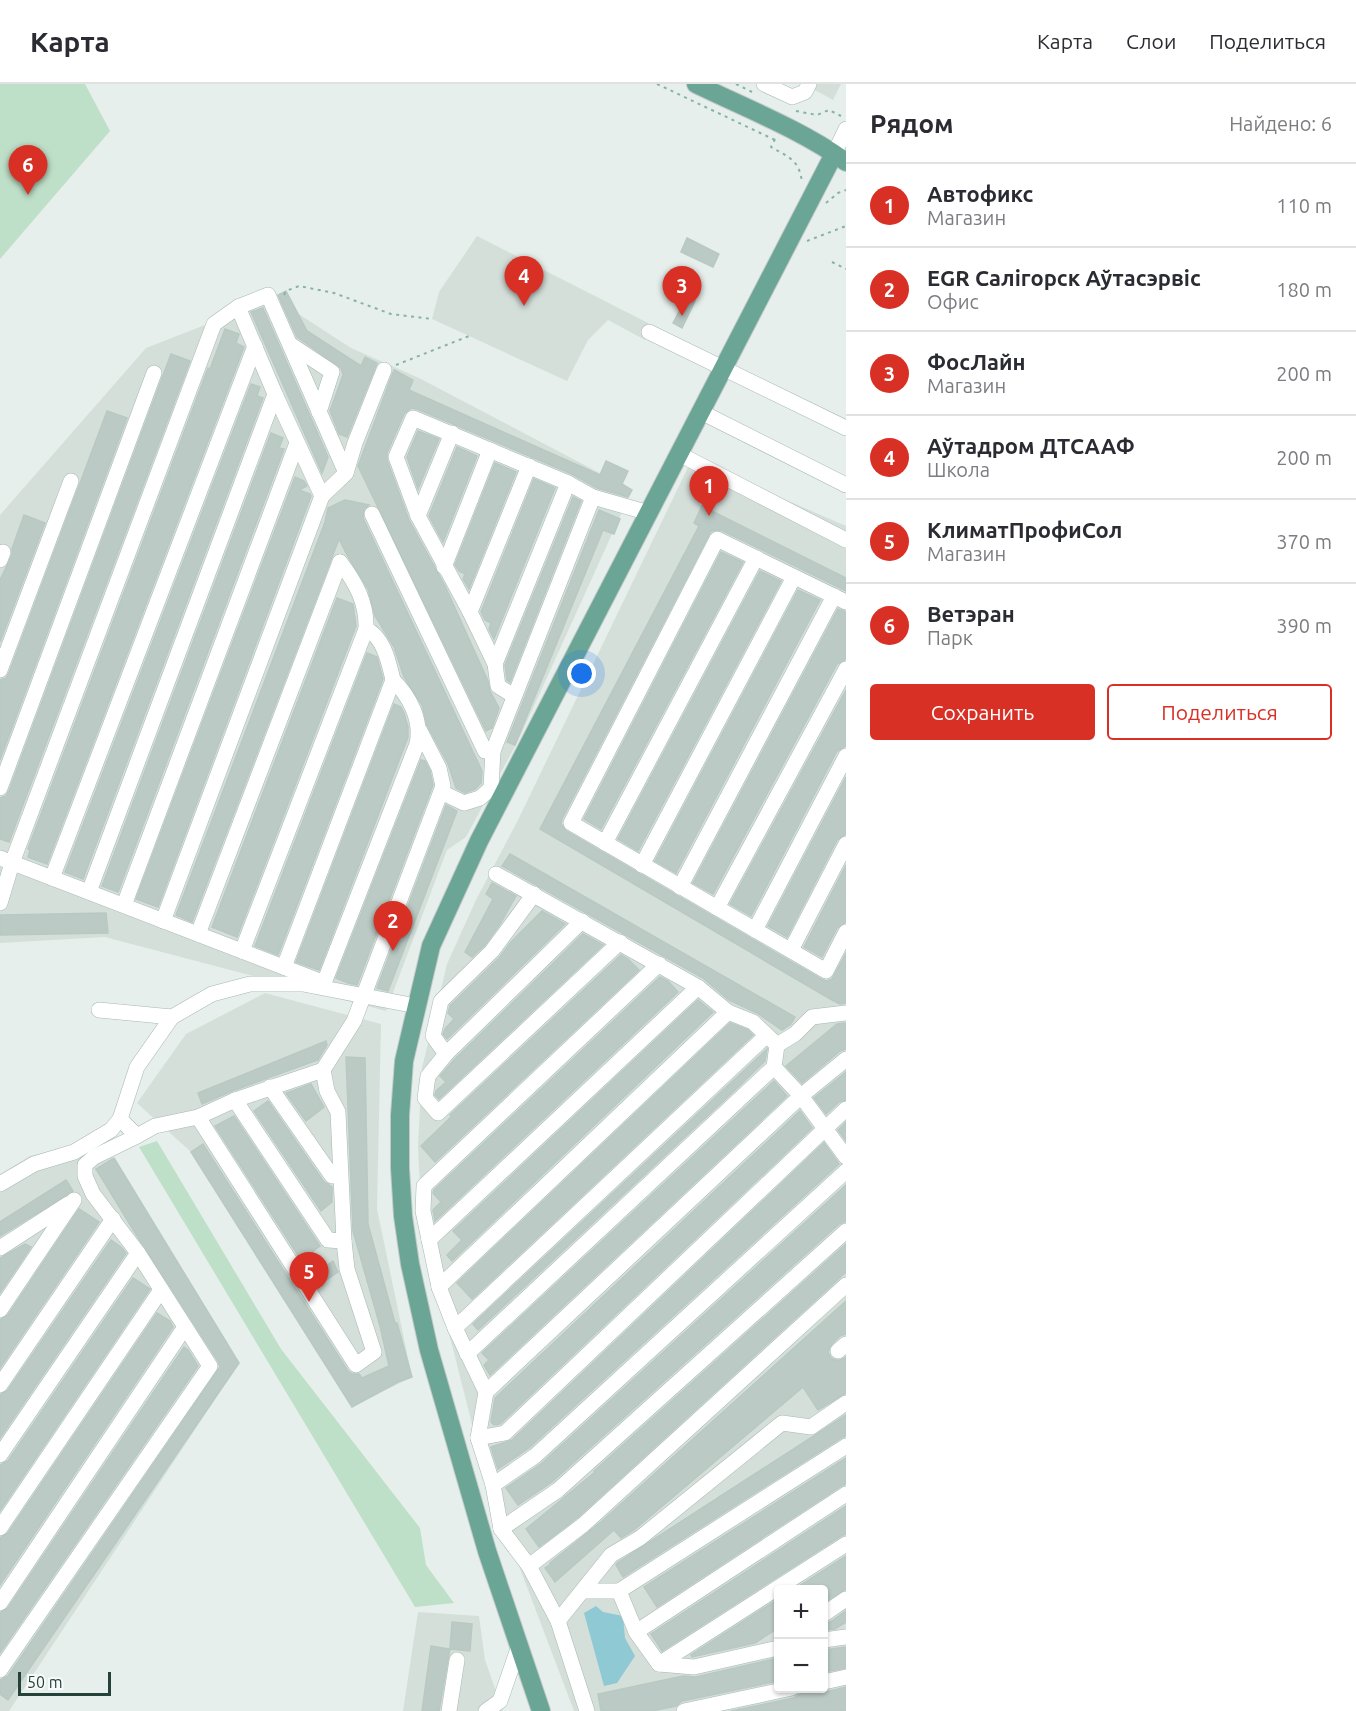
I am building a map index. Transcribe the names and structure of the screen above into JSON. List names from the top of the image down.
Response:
{
  "scale_bar": "50 m",
  "page": {
    "header": "Карта",
    "nav": ["Карта", "Слои", "Поделиться"],
    "heading": ["Рядом", "Найдено: 6"],
    "pins": [
      "6",
      "4",
      "3",
      "1",
      "2",
      "5"
    ],
    "list": [
      {
        "mark": "1",
        "name": "Автофикс",
        "note": "Магазин",
        "value": "110 m"
      },
      {
        "mark": "2",
        "name": "EGR Салігорск Аўтасэрвіс",
        "note": "Офис",
        "value": "180 m"
      },
      {
        "mark": "3",
        "name": "ФосЛайн",
        "note": "Магазин",
        "value": "200 m"
      },
      {
        "mark": "4",
        "name": "Аўтадром ДТСААФ",
        "note": "Школа",
        "value": "200 m"
      },
      {
        "mark": "5",
        "name": "КлиматПрофиСол",
        "note": "Магазин",
        "value": "370 m"
      },
      {
        "mark": "6",
        "name": "Ветэран",
        "note": "Парк",
        "value": "390 m"
      }
    ],
    "buttons": ["Сохранить", "Поделиться"],
    "map_buttons": ["+", "−"],
    "scale": "50 m"
  }
}
